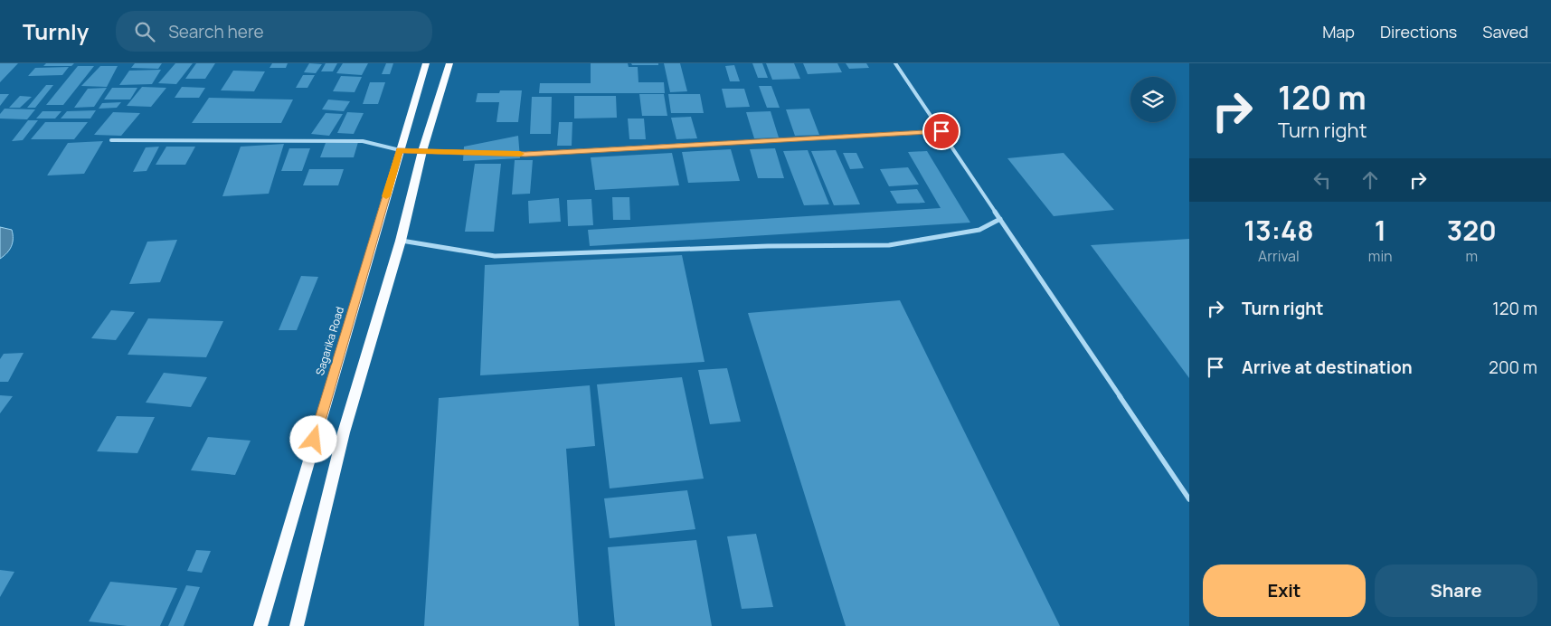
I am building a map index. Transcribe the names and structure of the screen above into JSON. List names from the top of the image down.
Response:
{
  "streets": {
    "main road": ["Sagarika Road"]
  },
  "page": {
    "header": "Turnly",
    "search": "Search here",
    "nav": ["Map", "Directions", "Saved"],
    "turn": ["120 m", "Turn right"],
    "eta": [
      "13:48",
      "Arrival",
      "1",
      "min",
      "320",
      "m"
    ],
    "list": [
      {
        "name": "Turn right",
        "value": "120 m"
      },
      {
        "name": "Arrive at destination",
        "value": "200 m"
      }
    ],
    "buttons": ["Exit", "Share"]
  }
}
